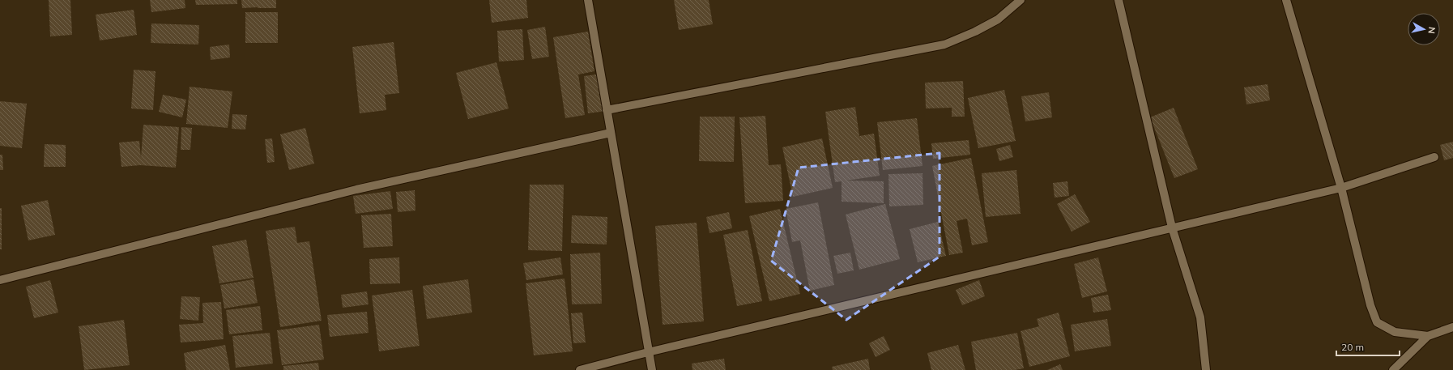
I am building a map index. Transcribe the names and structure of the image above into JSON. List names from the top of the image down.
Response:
{
  "scale_bar": "20 m",
  "north": "right"
}
